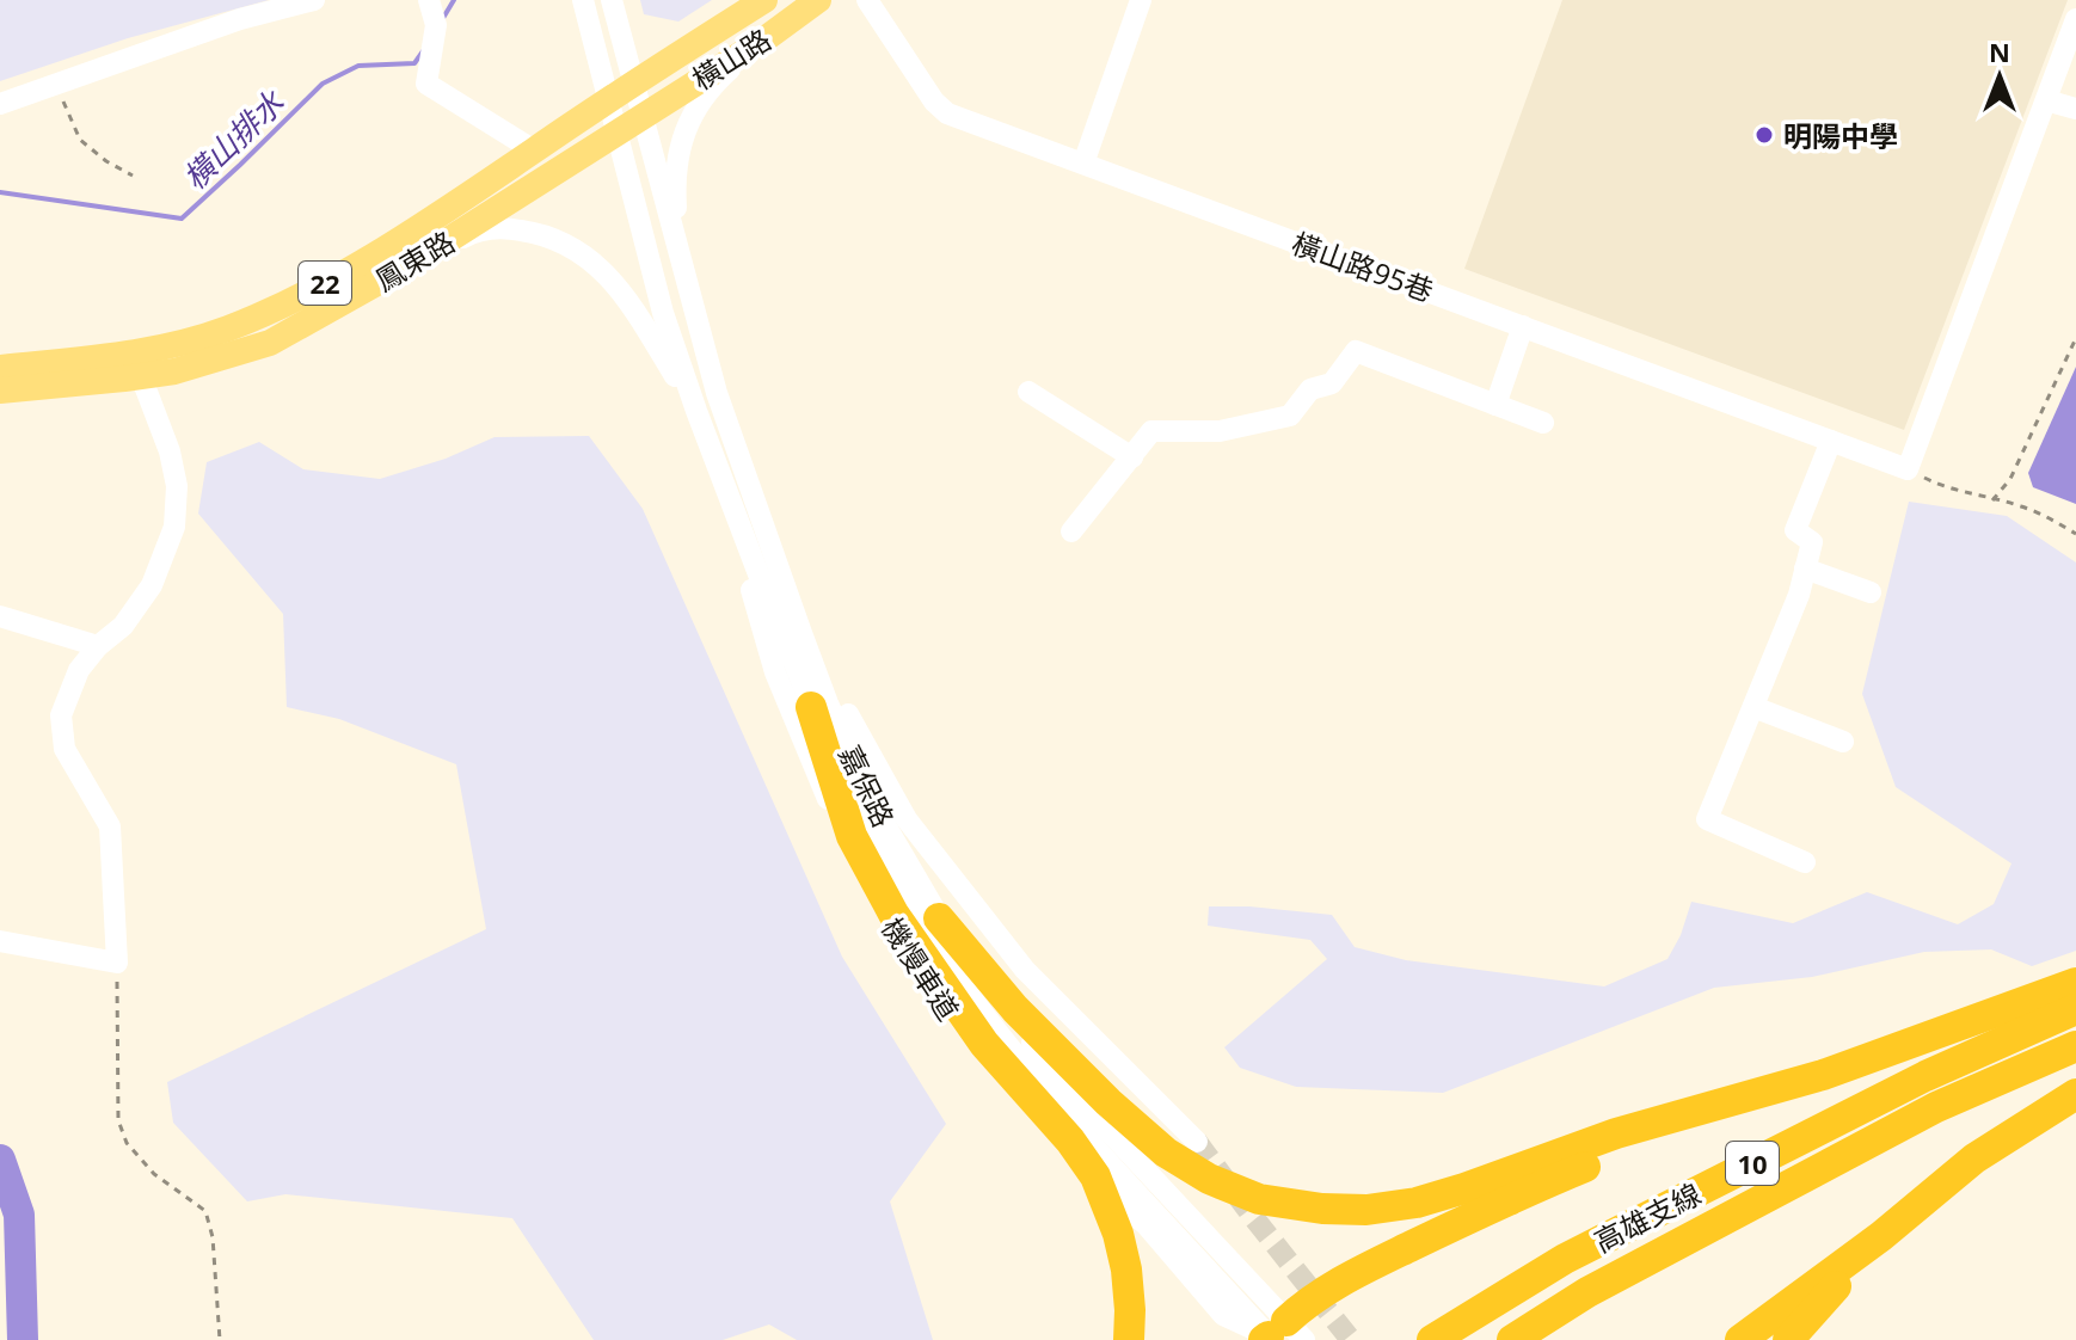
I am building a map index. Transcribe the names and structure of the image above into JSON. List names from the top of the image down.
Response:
{
  "streets": {
    "highway": ["10", "高雄支線"],
    "main road": ["橫山路", "鳳東路", "22"],
    "street": ["橫山路95巷", "嘉保路", "機慢車道"]
  },
  "crossings": [
    ["橫山路", "鳳東路"],
    ["橫山路", "嘉保路"],
    ["鳳東路", "嘉保路"],
    ["嘉保路", "機慢車道"]
  ],
  "water": ["橫山排水"],
  "places": ["明陽中學"],
  "north": "top"
}
